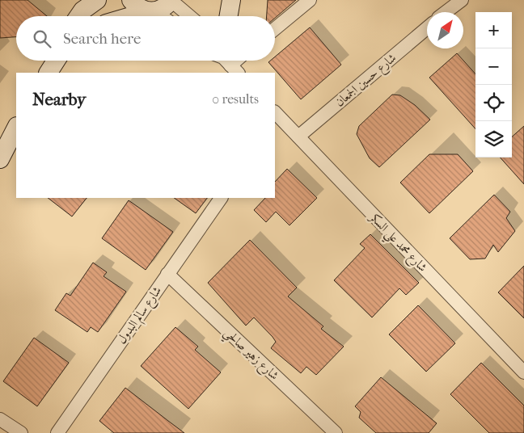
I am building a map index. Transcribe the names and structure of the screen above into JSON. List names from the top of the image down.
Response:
{
  "streets": {
    "street": [
      "شارع حسين الجمعان",
      "شارع محمد علي السكر",
      "شارع سالم البدول",
      "شارع زهير صالحي"
    ]
  },
  "crossings": [
    ["شارع حسين الجمعان", "شارع محمد علي السكر"],
    ["شارع سالم البدول", "شارع زهير صالحي"]
  ],
  "north": "top right",
  "page": {
    "map_buttons": ["+", "−"],
    "search": "Search here",
    "heading": ["Nearby", "0 results"]
  }
}
